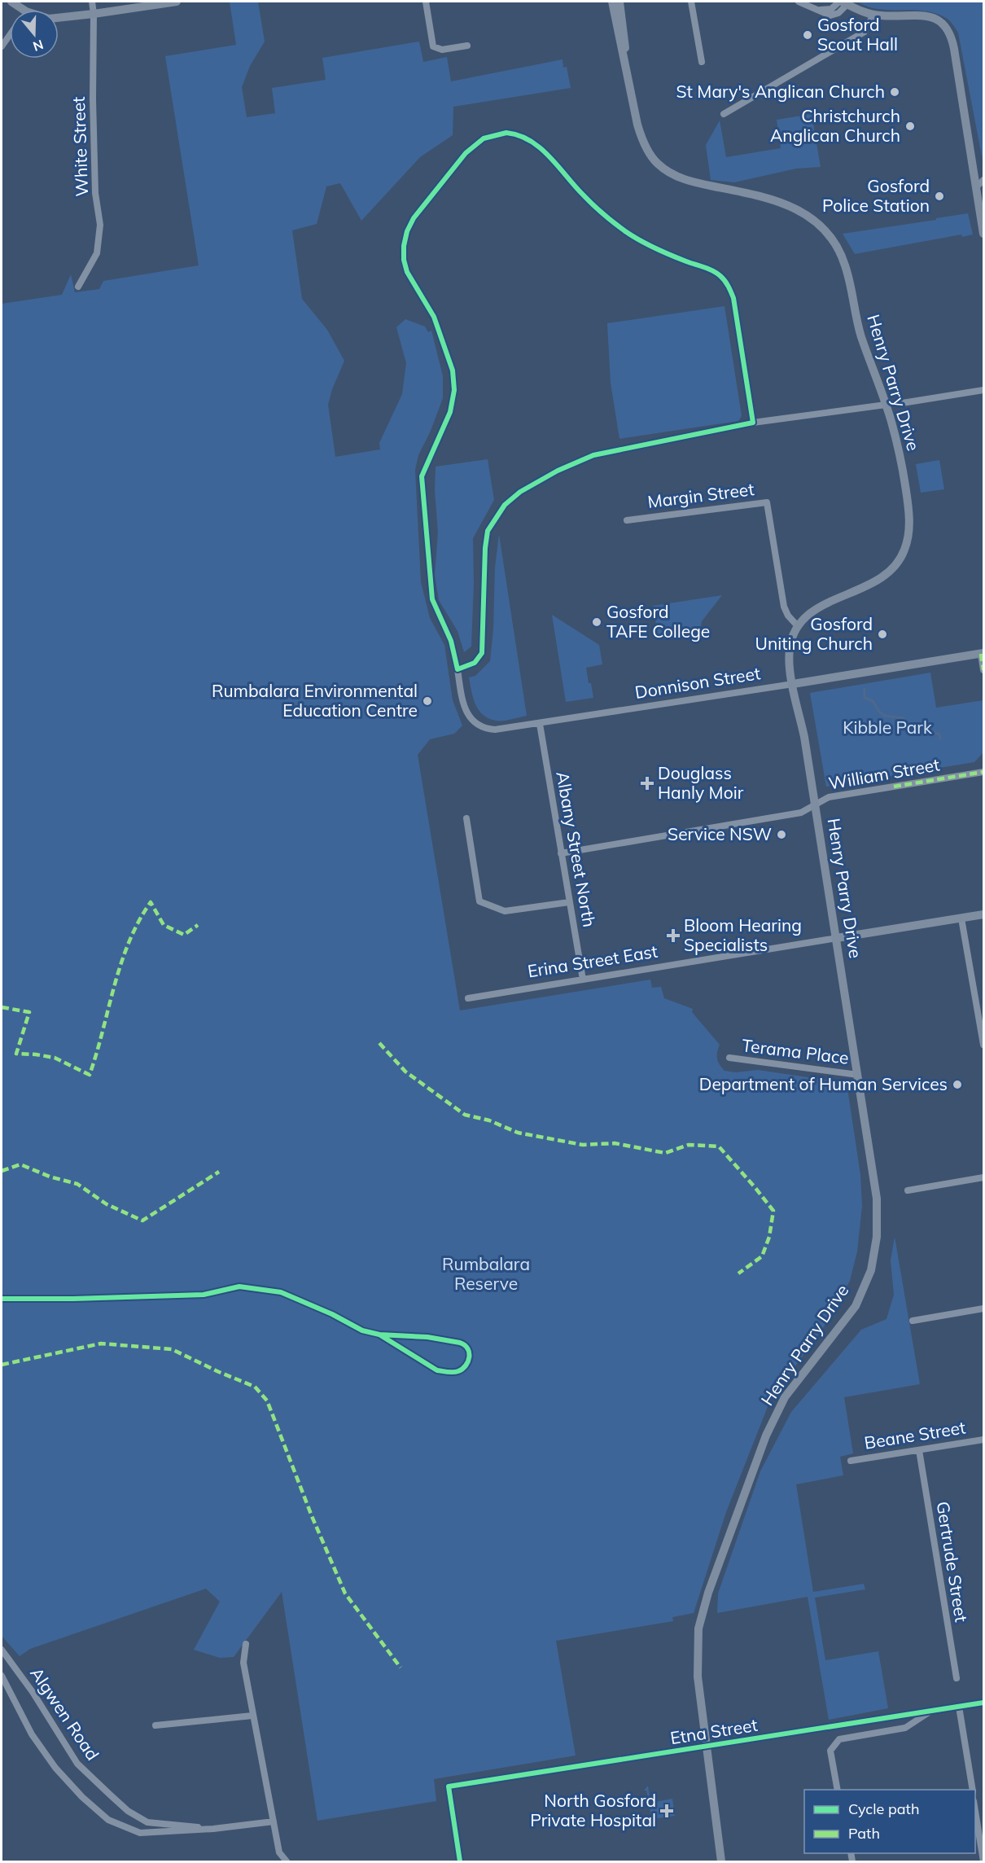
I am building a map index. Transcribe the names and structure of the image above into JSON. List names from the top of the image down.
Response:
{
  "streets": {
    "main road": ["Henry Parry Drive", "Donnison Street", "Erina Street East"],
    "street": [
      "White Street",
      "Margin Street",
      "William Street",
      "Albany Street North",
      "Terama Place",
      "Beane Street",
      "Gertrude Street",
      "Algwen Road",
      "Etna Street"
    ]
  },
  "crossings": [
    ["Henry Parry Drive", "Margin Street"],
    ["Henry Parry Drive", "Donnison Street"],
    ["Henry Parry Drive", "William Street"],
    ["Henry Parry Drive", "Erina Street East"],
    ["Henry Parry Drive", "Terama Place"],
    ["Henry Parry Drive", "Etna Street"],
    ["Donnison Street", "Albany Street North"],
    ["William Street", "Albany Street North"],
    ["Albany Street North", "Erina Street East"],
    ["Beane Street", "Gertrude Street"]
  ],
  "parks": ["Kibble Park", "Rumbalara Reserve"],
  "places": {
    "other": [
      "Gosford Scout Hall",
      "St Mary's Anglican Church",
      "Christchurch Anglican Church",
      "Gosford Police Station",
      "Gosford TAFE College",
      "Gosford Uniting Church",
      "Rumbalara Environmental Education Centre",
      "Service NSW",
      "Department of Human Services"
    ],
    "health": ["Douglass Hanly Moir", "Bloom Hearing Specialists", "North Gosford Private Hospital"]
  },
  "legend": ["Cycle path", "Path"],
  "north": "bottom"
}
